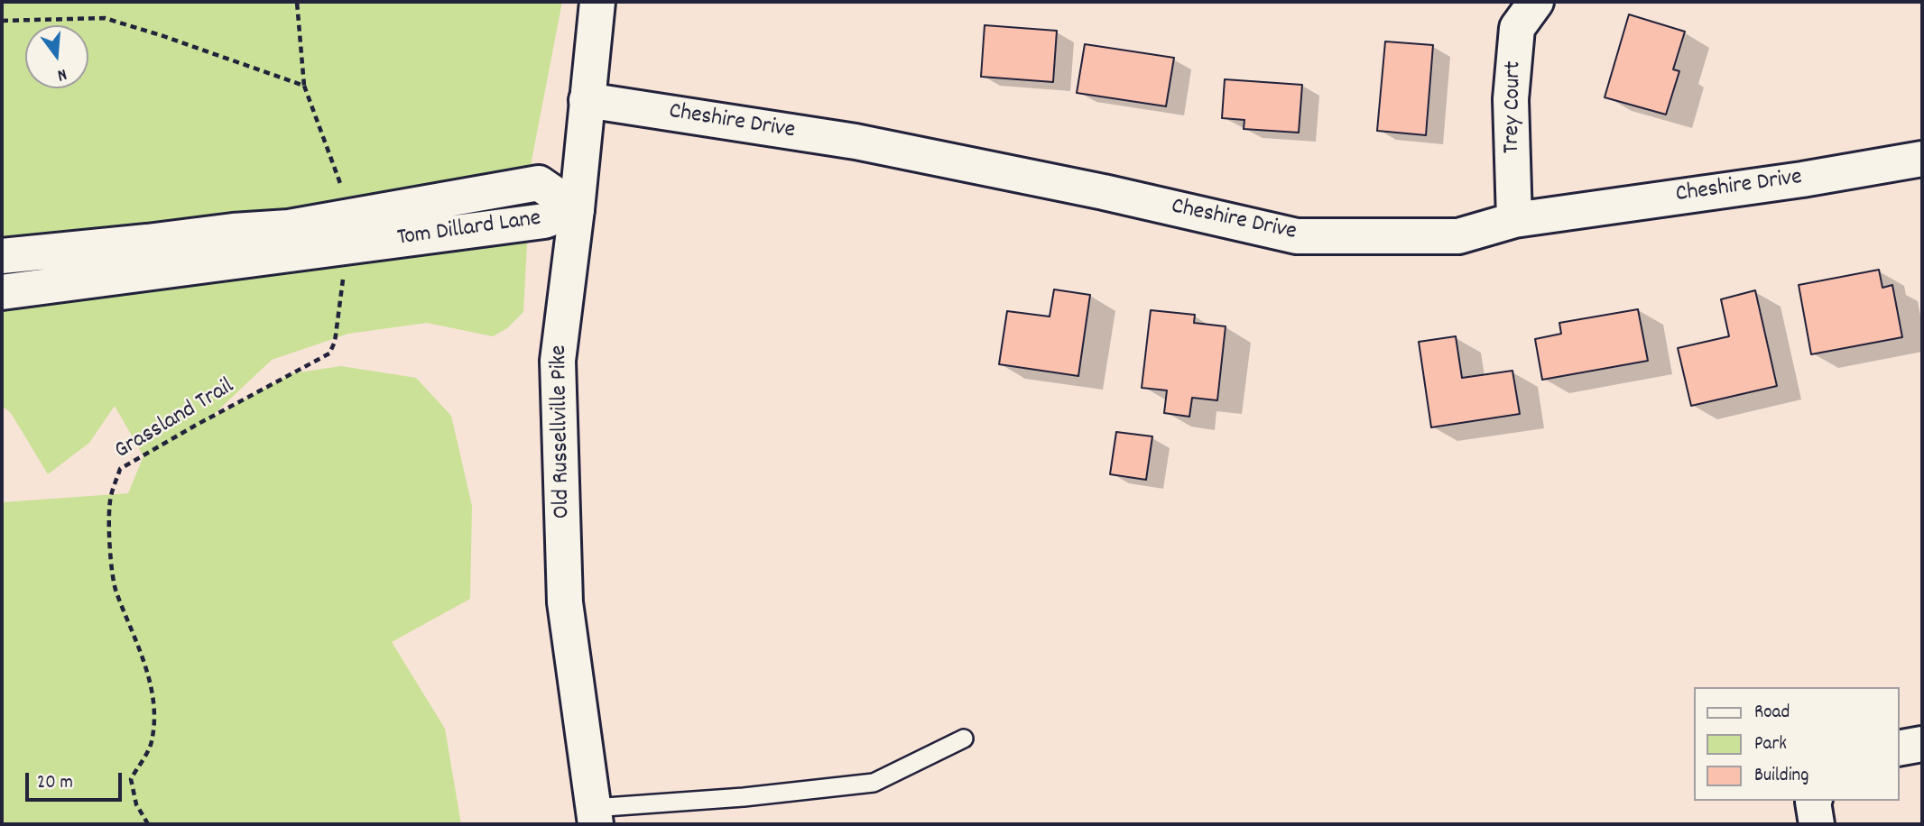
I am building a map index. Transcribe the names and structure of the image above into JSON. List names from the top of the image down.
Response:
{
  "streets": {
    "street": [
      "Trey Court",
      "Cheshire Drive",
      "Tom Dillard Lane",
      "Old Russellville Pike"
    ],
    "path": ["Grassland Trail"]
  },
  "crossings": [
    ["Trey Court", "Cheshire Drive"],
    ["Cheshire Drive", "Old Russellville Pike"],
    ["Tom Dillard Lane", "Grassland Trail"],
    ["Tom Dillard Lane", "Old Russellville Pike"]
  ],
  "legend": ["Road", "Park", "Building"],
  "scale_bar": "20 m",
  "north": "bottom"
}
